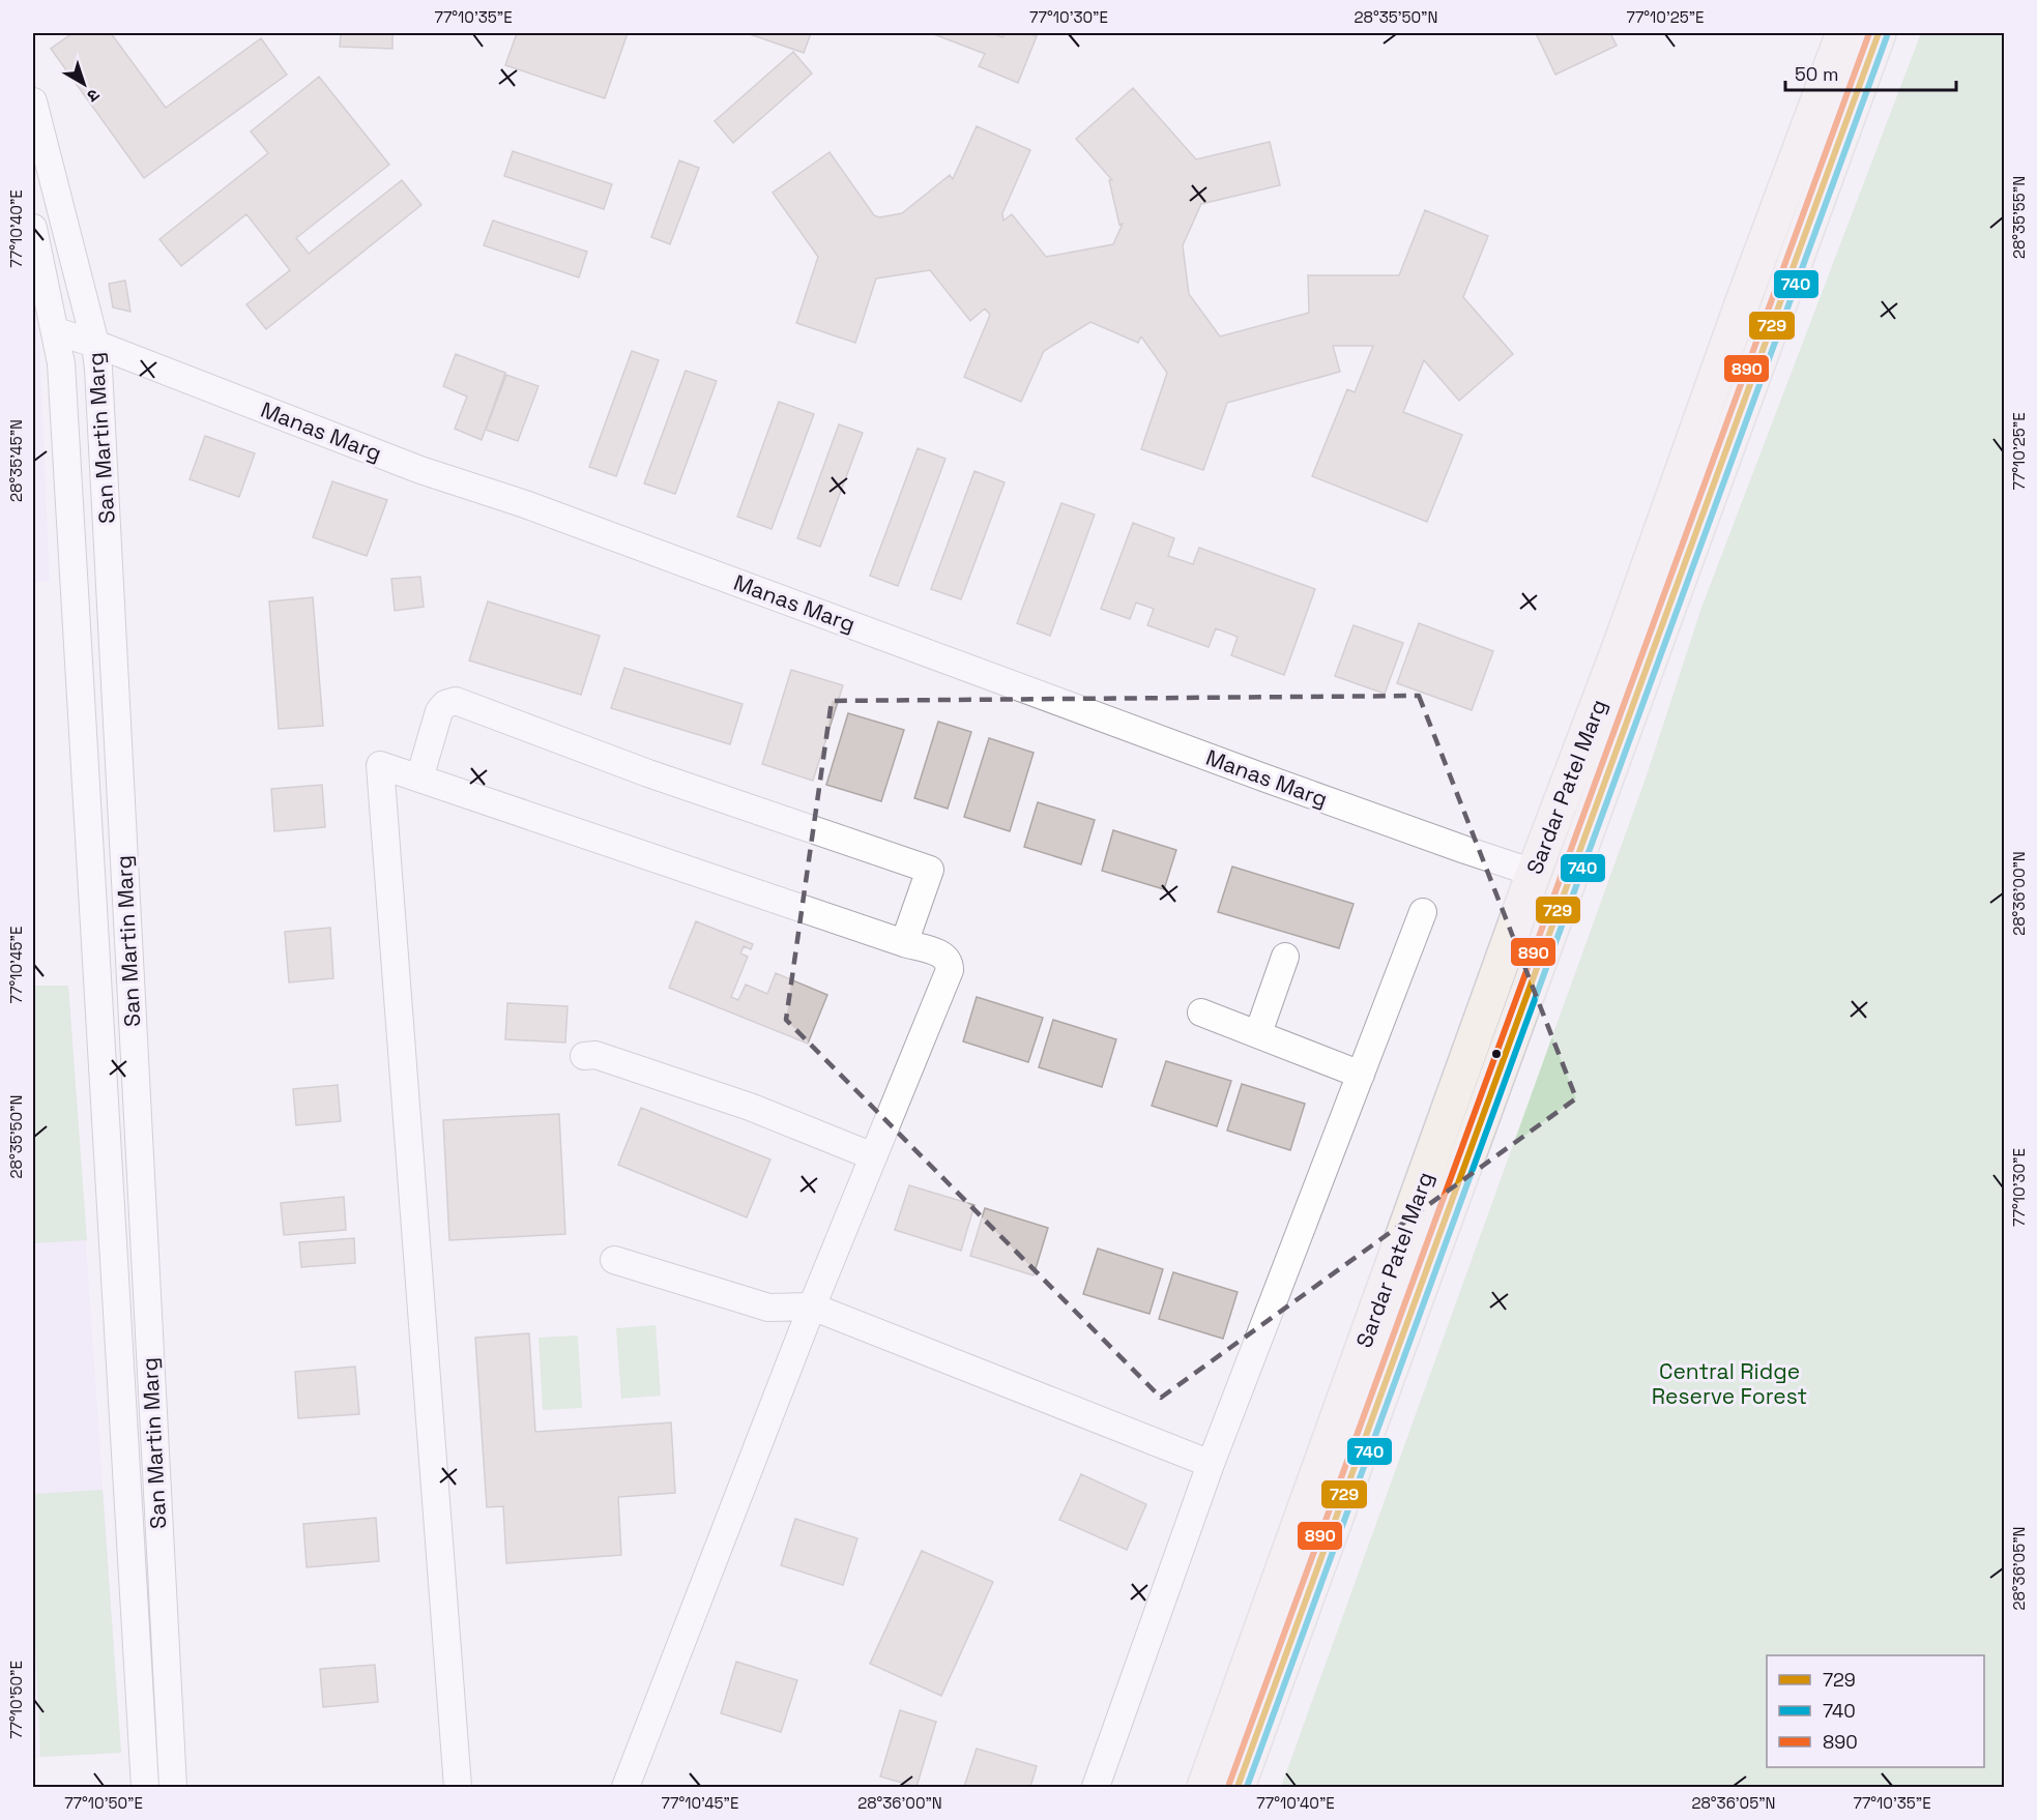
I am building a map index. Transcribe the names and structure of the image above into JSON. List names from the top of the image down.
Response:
{
  "streets": {
    "main road": ["Sardar Patel Marg"],
    "street": ["Manas Marg", "San Martin Marg"]
  },
  "crossings": [
    ["Manas Marg", "San Martin Marg"],
    ["Manas Marg", "Sardar Patel Marg"]
  ],
  "parks": ["Central Ridge Reserve Forest"],
  "lines": ["transit line 729", "transit line 890", "transit line 740"],
  "legend": ["729", "740", "890"],
  "scale_bar": "50 m",
  "north": "bottom right",
  "coordinates": [
    "77°10'35\"E",
    "77°10'30\"E",
    "28°35'50\"N",
    "77°10'25\"E",
    "28°35'55\"N",
    "77°10'40\"E",
    "28°35'45\"N",
    "28°36'00\"N",
    "77°10'45\"E",
    "28°36'05\"N",
    "77°10'50\"E"
  ]
}
